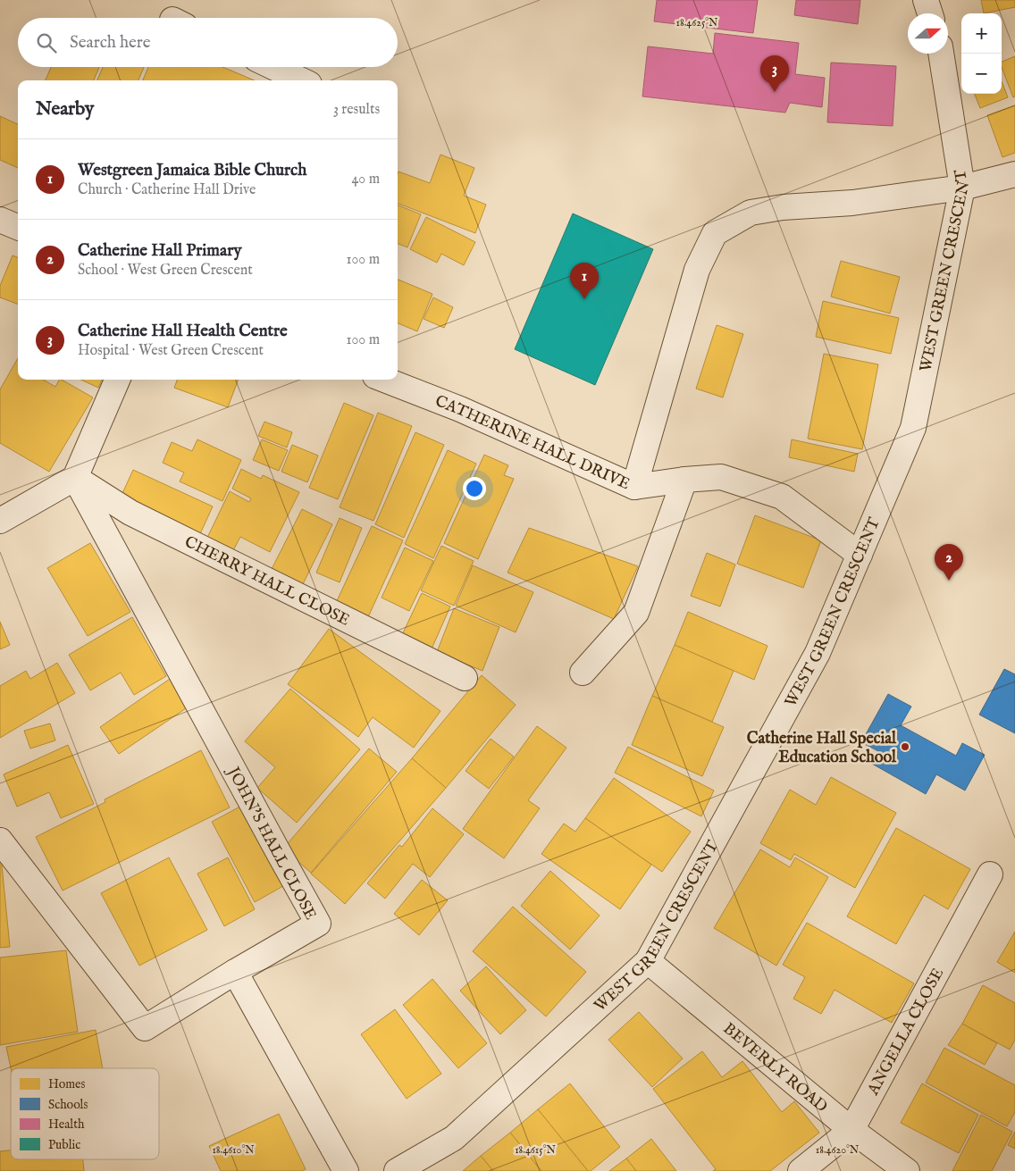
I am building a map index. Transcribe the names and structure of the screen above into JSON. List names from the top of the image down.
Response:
{
  "streets": {
    "street": [
      "WEST GREEN CRESCENT",
      "CATHERINE HALL DRIVE",
      "CHERRY HALL CLOSE",
      "JOHN'S HALL CLOSE",
      "ANGELLA CLOSE",
      "BEVERLY ROAD"
    ]
  },
  "crossings": [
    ["WEST GREEN CRESCENT", "CATHERINE HALL DRIVE"],
    ["WEST GREEN CRESCENT", "BEVERLY ROAD"],
    ["CHERRY HALL CLOSE", "JOHN'S HALL CLOSE"],
    ["ANGELLA CLOSE", "BEVERLY ROAD"]
  ],
  "places": ["Catherine Hall Special Education School"],
  "legend": [
    "Homes",
    "Schools",
    "Health",
    "Public"
  ],
  "north": "right",
  "page": {
    "map_buttons": ["+", "−"],
    "search": "Search here",
    "pins": ["3", "1", "2"],
    "heading": ["Nearby", "3 results"],
    "list": [
      {
        "mark": "1",
        "name": "Westgreen Jamaica Bible Church",
        "note": "Church · Catherine Hall Drive",
        "value": "40 m"
      },
      {
        "mark": "2",
        "name": "Catherine Hall Primary",
        "note": "School · West Green Crescent",
        "value": "100 m"
      },
      {
        "mark": "3",
        "name": "Catherine Hall Health Centre",
        "note": "Hospital · West Green Crescent",
        "value": "100 m"
      }
    ]
  },
  "coordinates": [
    "18.4625°N",
    "18.4610°N",
    "18.4615°N",
    "18.4620°N"
  ]
}
